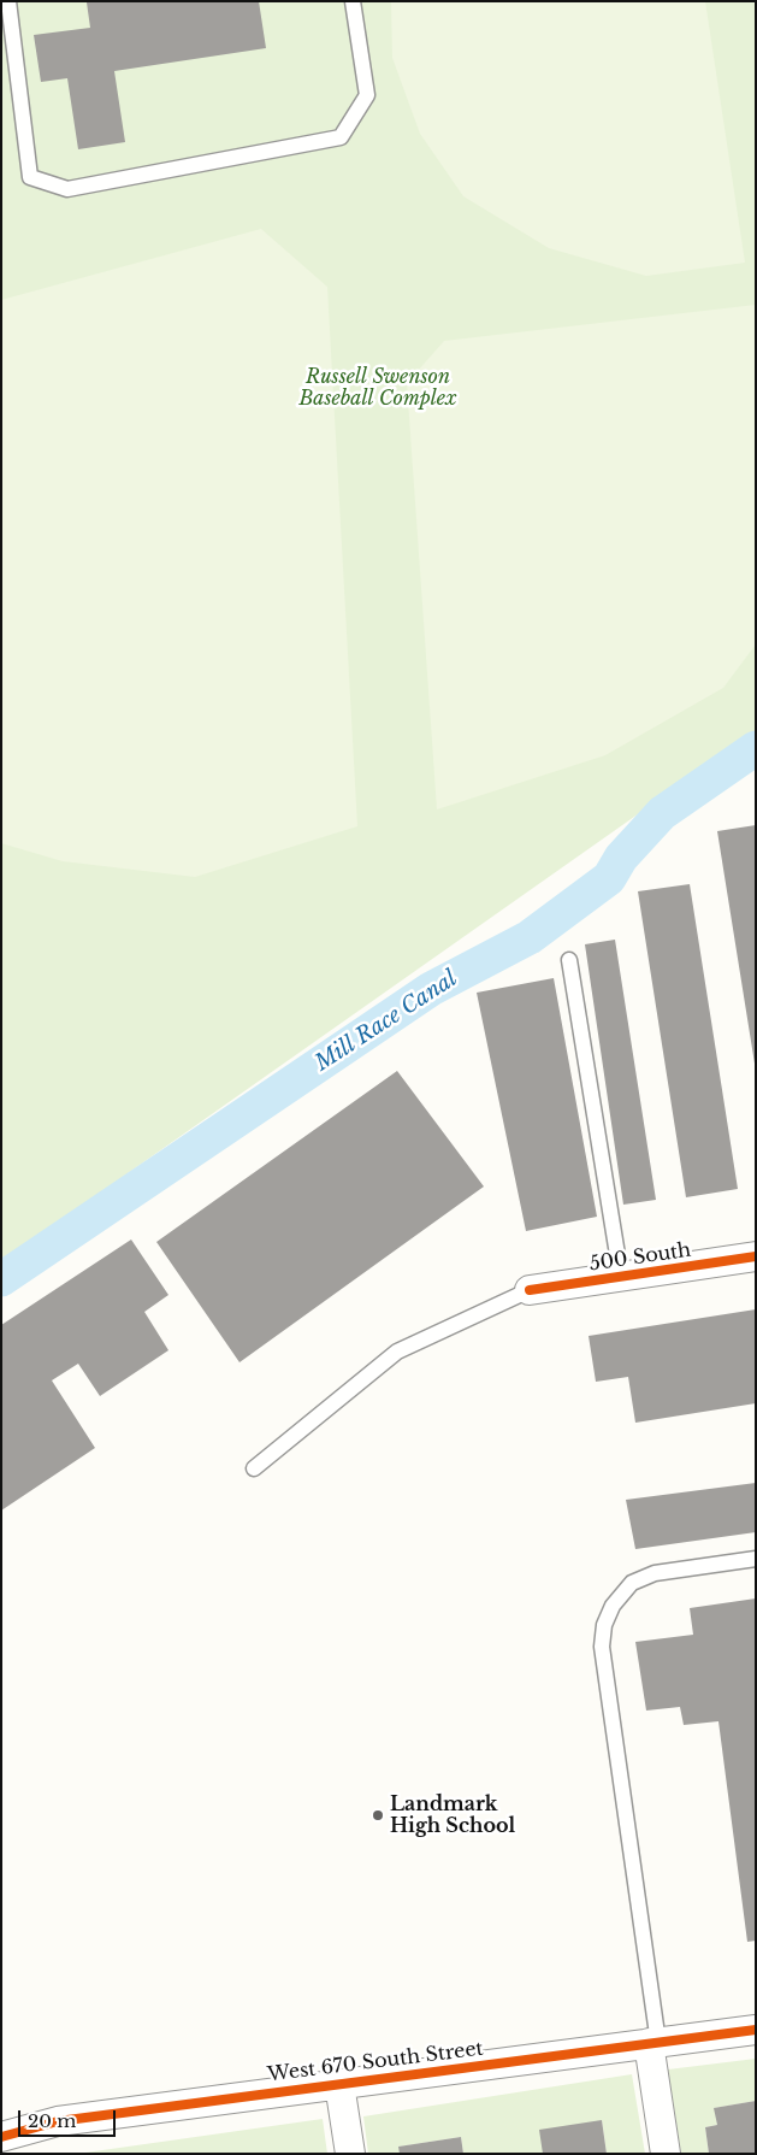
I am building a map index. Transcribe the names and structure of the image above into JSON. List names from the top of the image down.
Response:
{
  "streets": {
    "street": ["500 South", "West 670 South Street"]
  },
  "water": ["Mill Race Canal"],
  "parks": ["Russell Swenson Baseball Complex"],
  "places": ["Landmark High School"],
  "scale_bar": "20 m"
}
